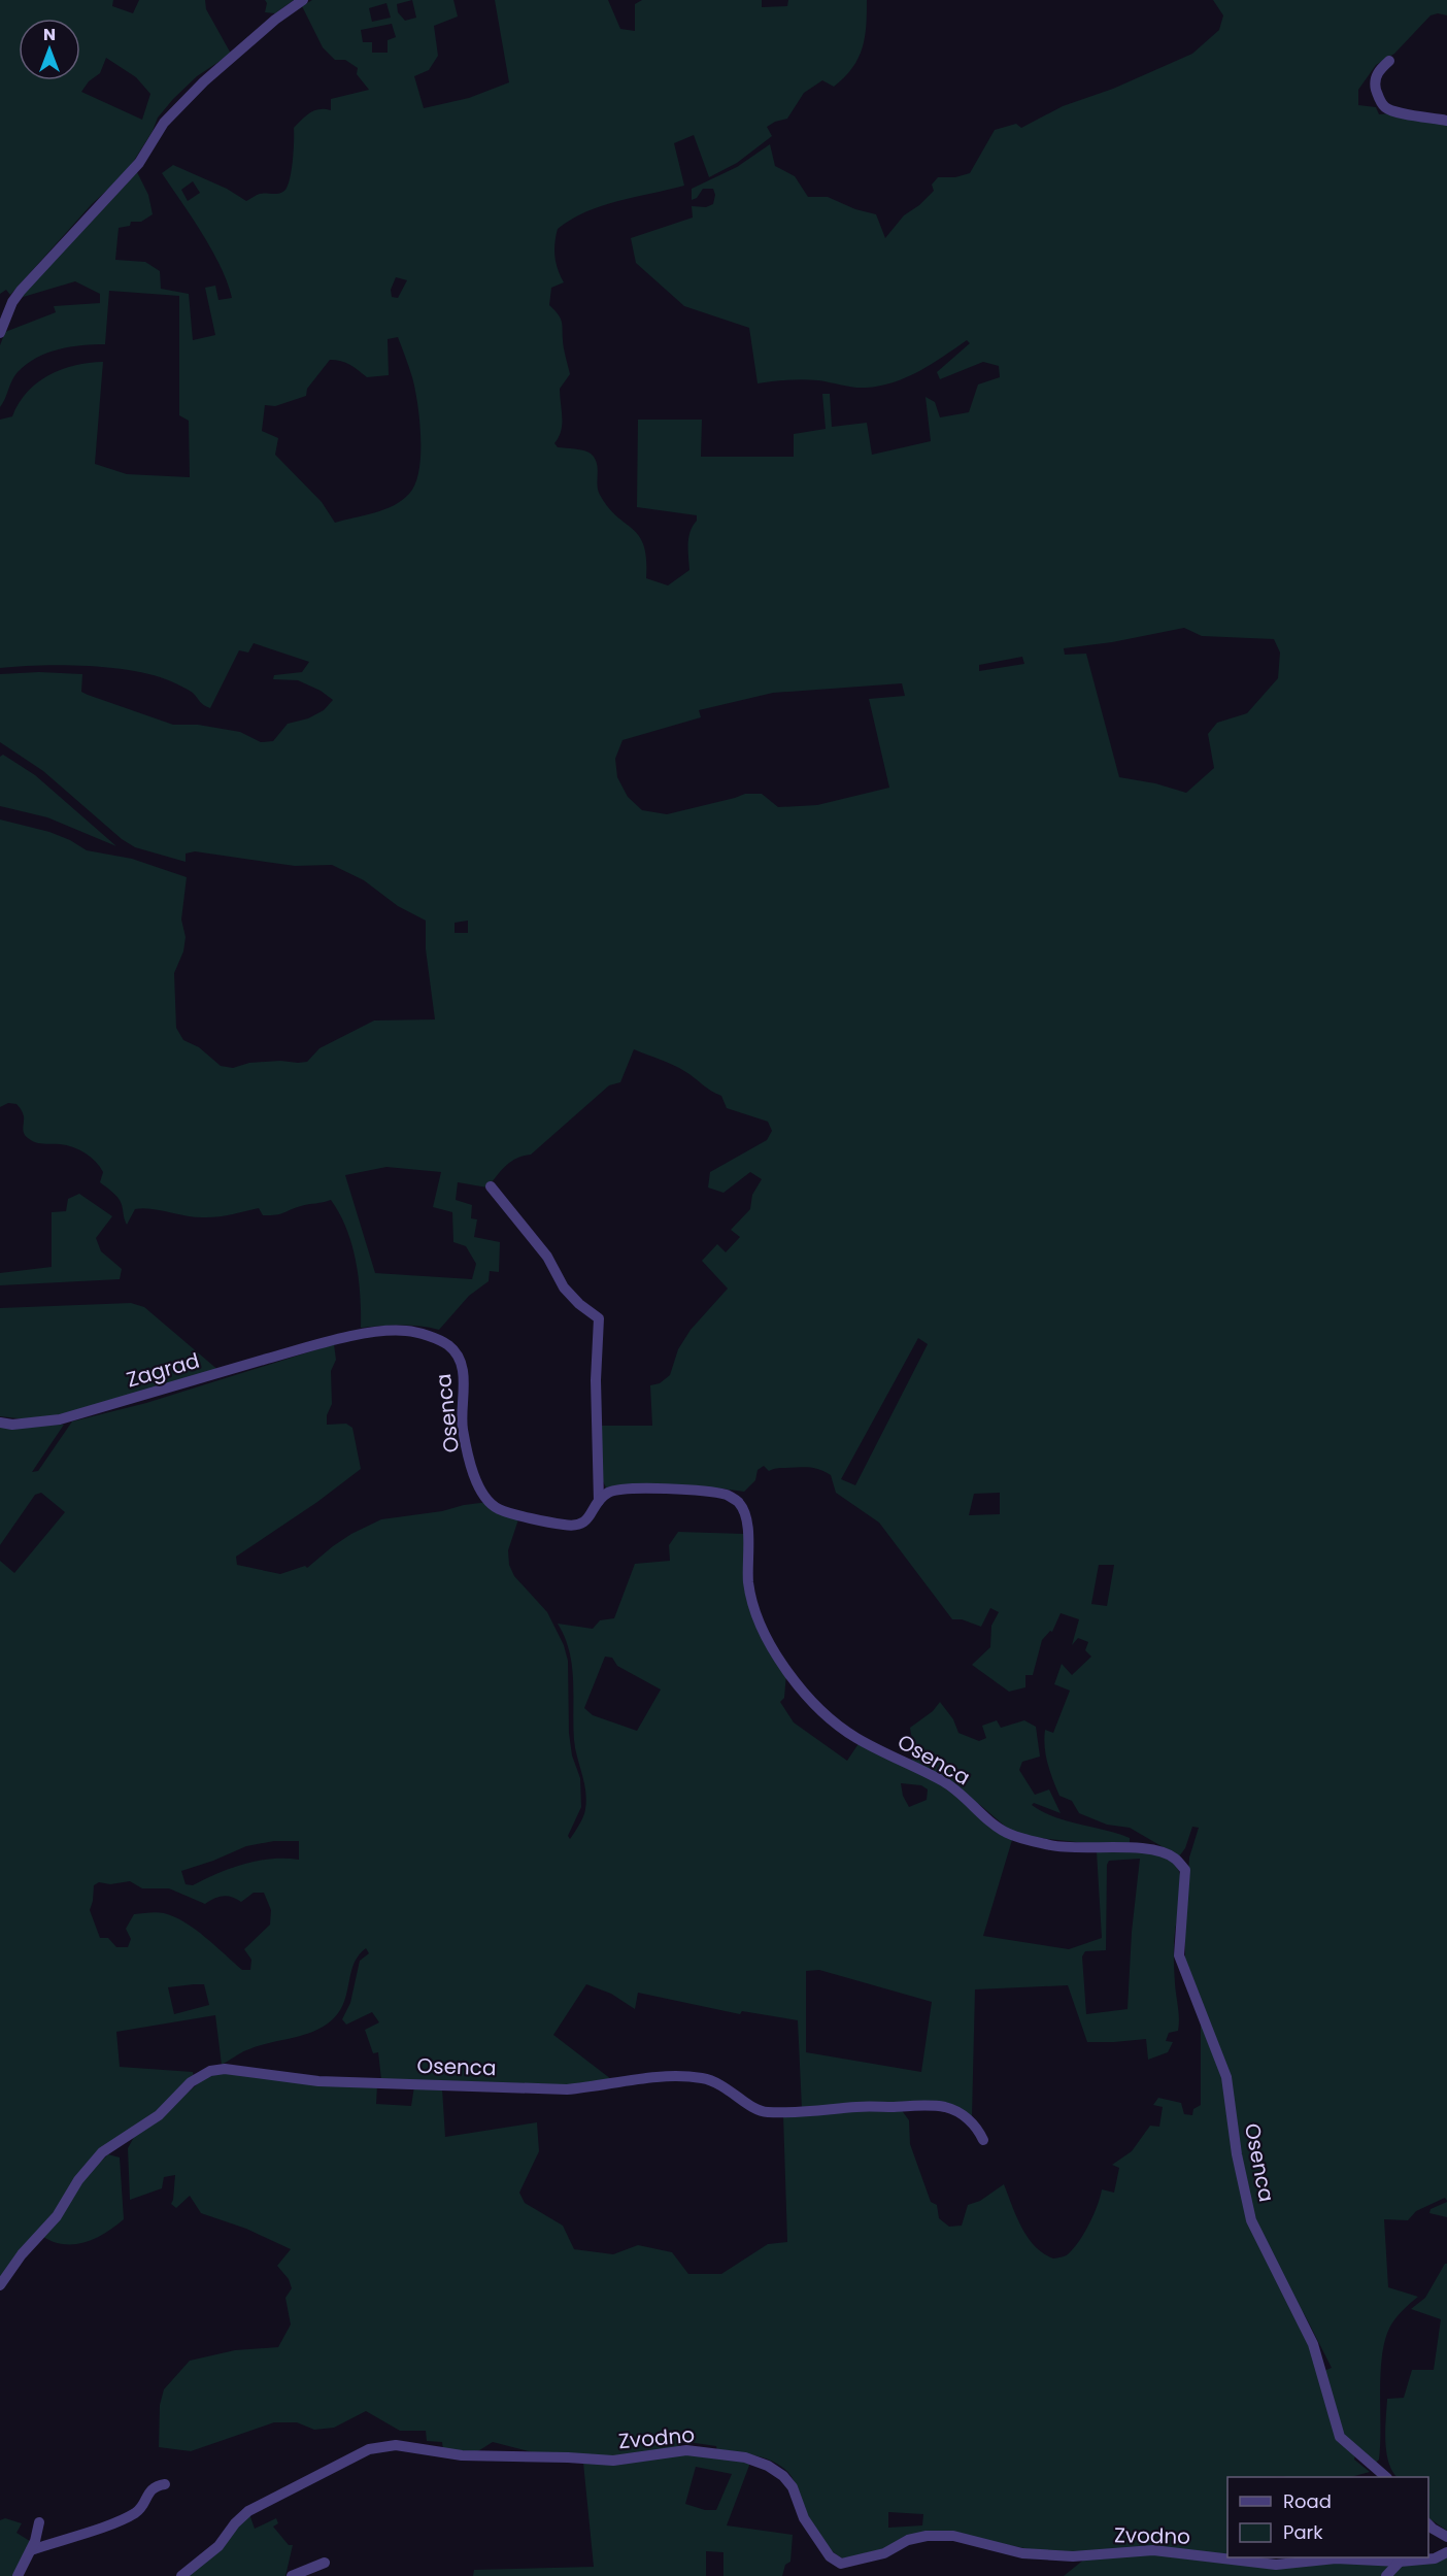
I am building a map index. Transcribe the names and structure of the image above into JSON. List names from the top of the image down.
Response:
{
  "streets": {
    "street": ["Zagrad", "Osenca", "Zvodno"]
  },
  "crossings": [
    ["Zagrad", "Osenca"]
  ],
  "legend": ["Road", "Park"],
  "north": "top"
}
